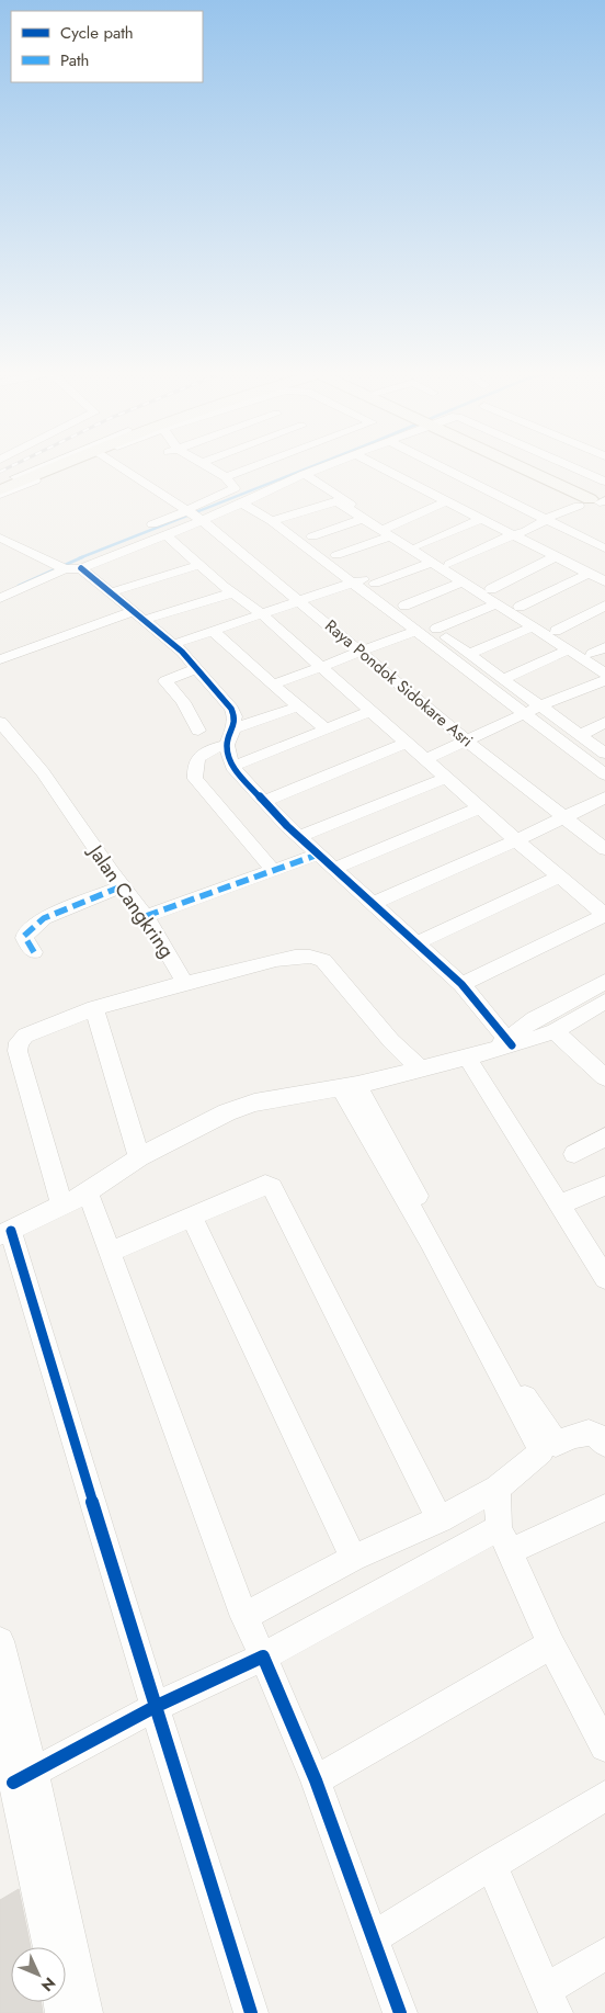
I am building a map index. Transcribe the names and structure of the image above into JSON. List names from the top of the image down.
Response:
{
  "streets": {
    "street": ["Raya Pondok Sidokare Asri", "Jalan Cangkring"]
  },
  "legend": ["Cycle path", "Path"],
  "north": "bottom right"
}
